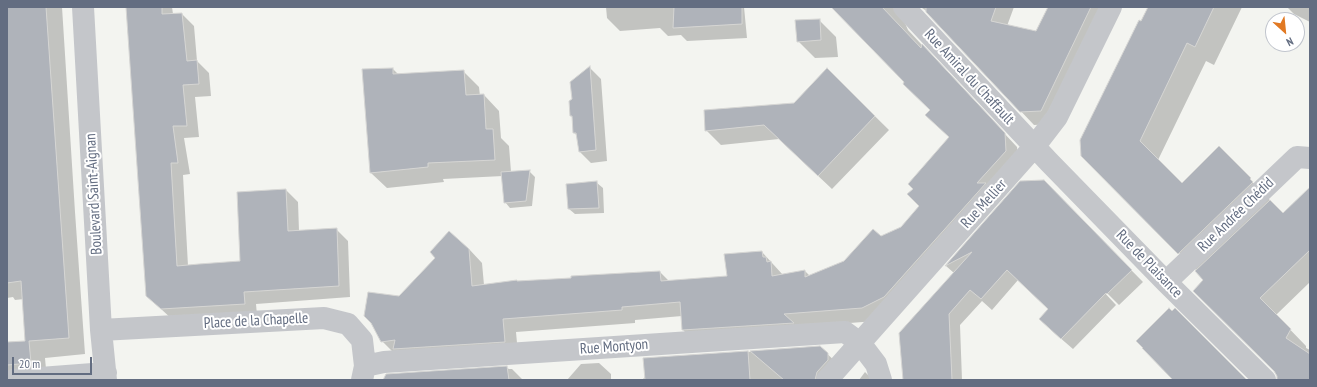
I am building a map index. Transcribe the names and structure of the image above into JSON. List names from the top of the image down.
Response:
{
  "streets": {
    "street": [
      "Rue Amiral du Chaffault",
      "Boulevard Saint-Aignan",
      "Rue Mellier",
      "Rue Andrée Chédid",
      "Rue de Plaisance",
      "Place de la Chapelle",
      "Rue Montyon"
    ]
  },
  "crossings": [
    ["Rue Amiral du Chaffault", "Rue Mellier"],
    ["Rue Amiral du Chaffault", "Rue de Plaisance"],
    ["Boulevard Saint-Aignan", "Place de la Chapelle"],
    ["Rue Mellier", "Rue de Plaisance"],
    ["Rue Mellier", "Rue Montyon"],
    ["Rue Andrée Chédid", "Rue de Plaisance"],
    ["Place de la Chapelle", "Rue Montyon"]
  ],
  "scale_bar": "20 m",
  "north": "bottom right"
}
